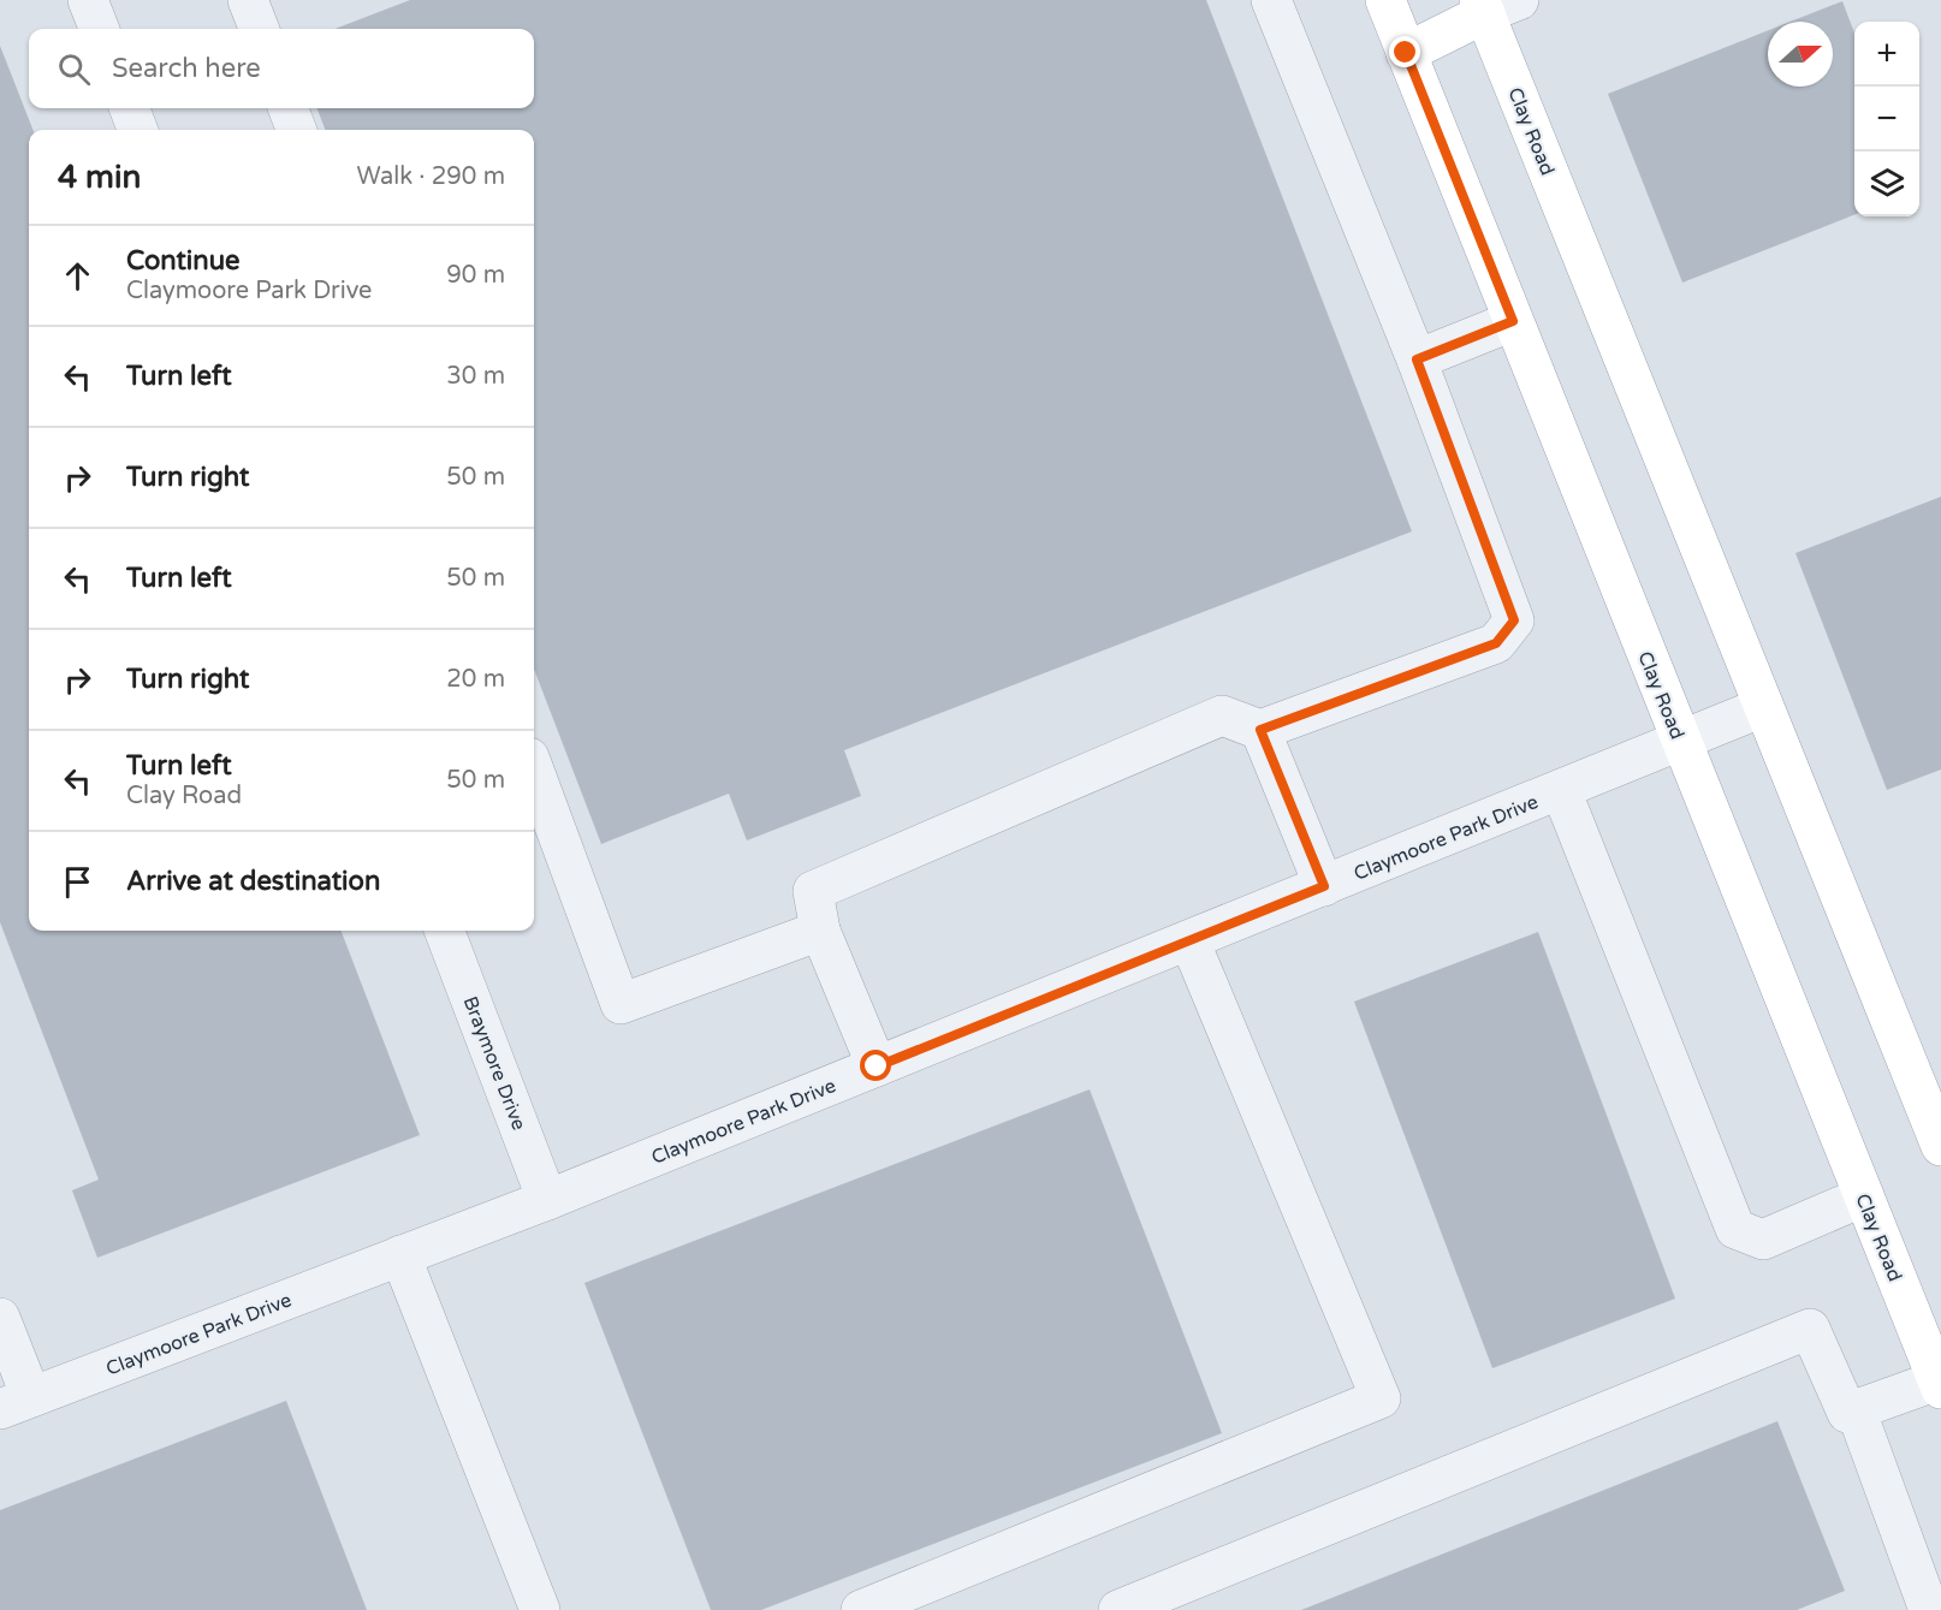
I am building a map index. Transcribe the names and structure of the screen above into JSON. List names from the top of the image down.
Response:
{
  "streets": {
    "main road": ["Clay Road"],
    "street": ["Claymoore Park Drive", "Braymore Drive"]
  },
  "crossings": [
    ["Clay Road", "Claymoore Park Drive"],
    ["Claymoore Park Drive", "Braymore Drive"]
  ],
  "north": "right",
  "page": {
    "map_buttons": ["+", "−"],
    "search": "Search here",
    "heading": ["4 min", "Walk · 290 m"],
    "list": [
      ["Continue", "Claymoore Park Drive", "90 m"],
      ["Turn left", "30 m"],
      ["Turn right", "50 m"],
      ["Turn left", "50 m"],
      ["Turn right", "20 m"],
      ["Turn left", "Clay Road", "50 m"],
      "Arrive at destination"
    ]
  }
}
